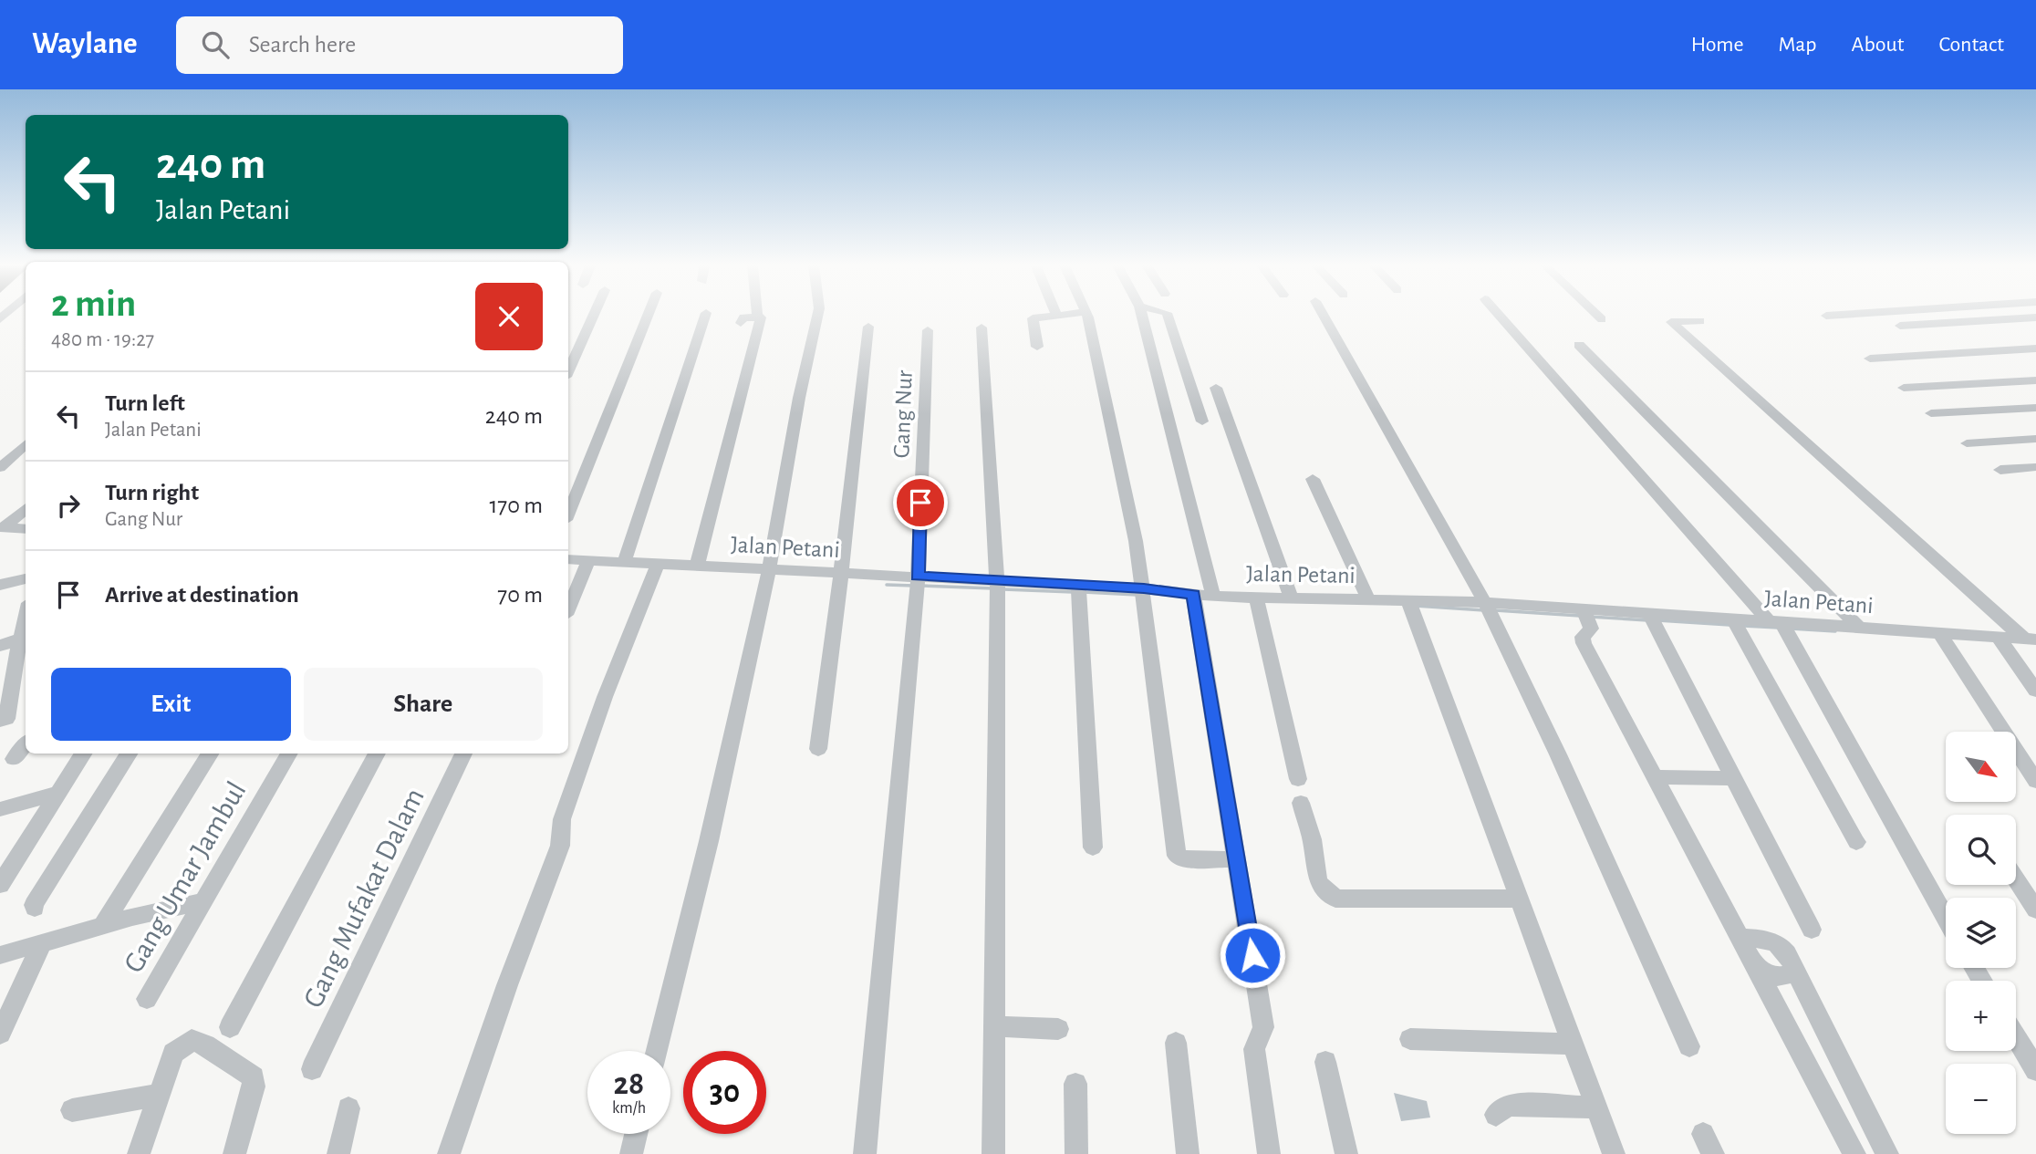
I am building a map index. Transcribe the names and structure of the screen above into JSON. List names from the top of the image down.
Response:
{
  "streets": {
    "street": [
      "Gang Nur",
      "Jalan Petani",
      "Gang Umar Jambul",
      "Gang Mufakat Dalam"
    ]
  },
  "crossings": [
    ["Gang Nur", "Jalan Petani"]
  ],
  "north": "bottom right",
  "page": {
    "header": "Waylane",
    "search": "Search here",
    "nav": [
      "Home",
      "Map",
      "About",
      "Contact"
    ],
    "turn": ["240 m", "Jalan Petani"],
    "heading": ["2 min", "480 m · 19:27"],
    "list": [
      {
        "name": "Turn left",
        "note": "Jalan Petani",
        "value": "240 m"
      },
      {
        "name": "Turn right",
        "note": "Gang Nur",
        "value": "170 m"
      },
      {
        "name": "Arrive at destination",
        "value": "70 m"
      }
    ],
    "buttons": ["Exit", "Share"],
    "map_buttons": ["+", "−"],
    "speed": "28 km/h",
    "limit": "30"
  }
}
